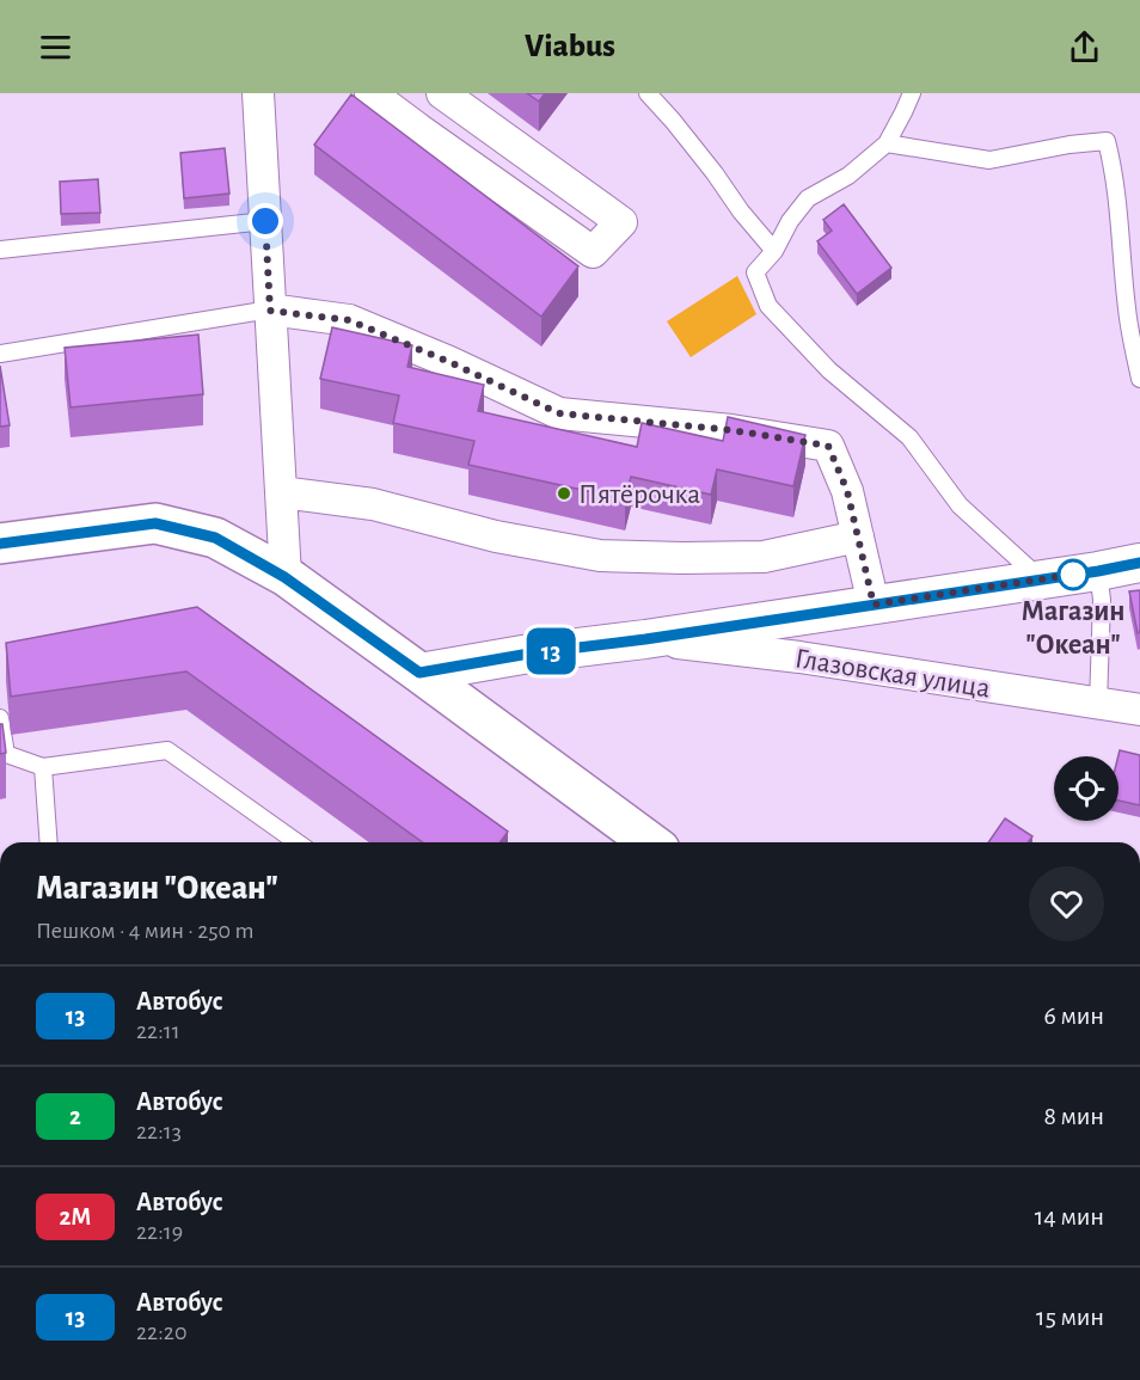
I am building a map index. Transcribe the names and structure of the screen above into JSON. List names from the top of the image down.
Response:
{
  "streets": {
    "street": ["Глазовская улица"]
  },
  "places": ["Пятёрочка", "Магазин \"Океан\""],
  "lines": ["bus line 13"],
  "page": {
    "header": "Viabus",
    "on_map": "13",
    "heading": ["Магазин \"Океан\"", "Пешком · 4 мин · 250 m"],
    "list": [
      {
        "mark": "13",
        "name": "Автобус",
        "note": "22:11",
        "value": "6 мин"
      },
      {
        "mark": "2",
        "name": "Автобус",
        "note": "22:13",
        "value": "8 мин"
      },
      {
        "mark": "2М",
        "name": "Автобус",
        "note": "22:19",
        "value": "14 мин"
      },
      {
        "mark": "13",
        "name": "Автобус",
        "note": "22:20",
        "value": "15 мин"
      }
    ]
  }
}
